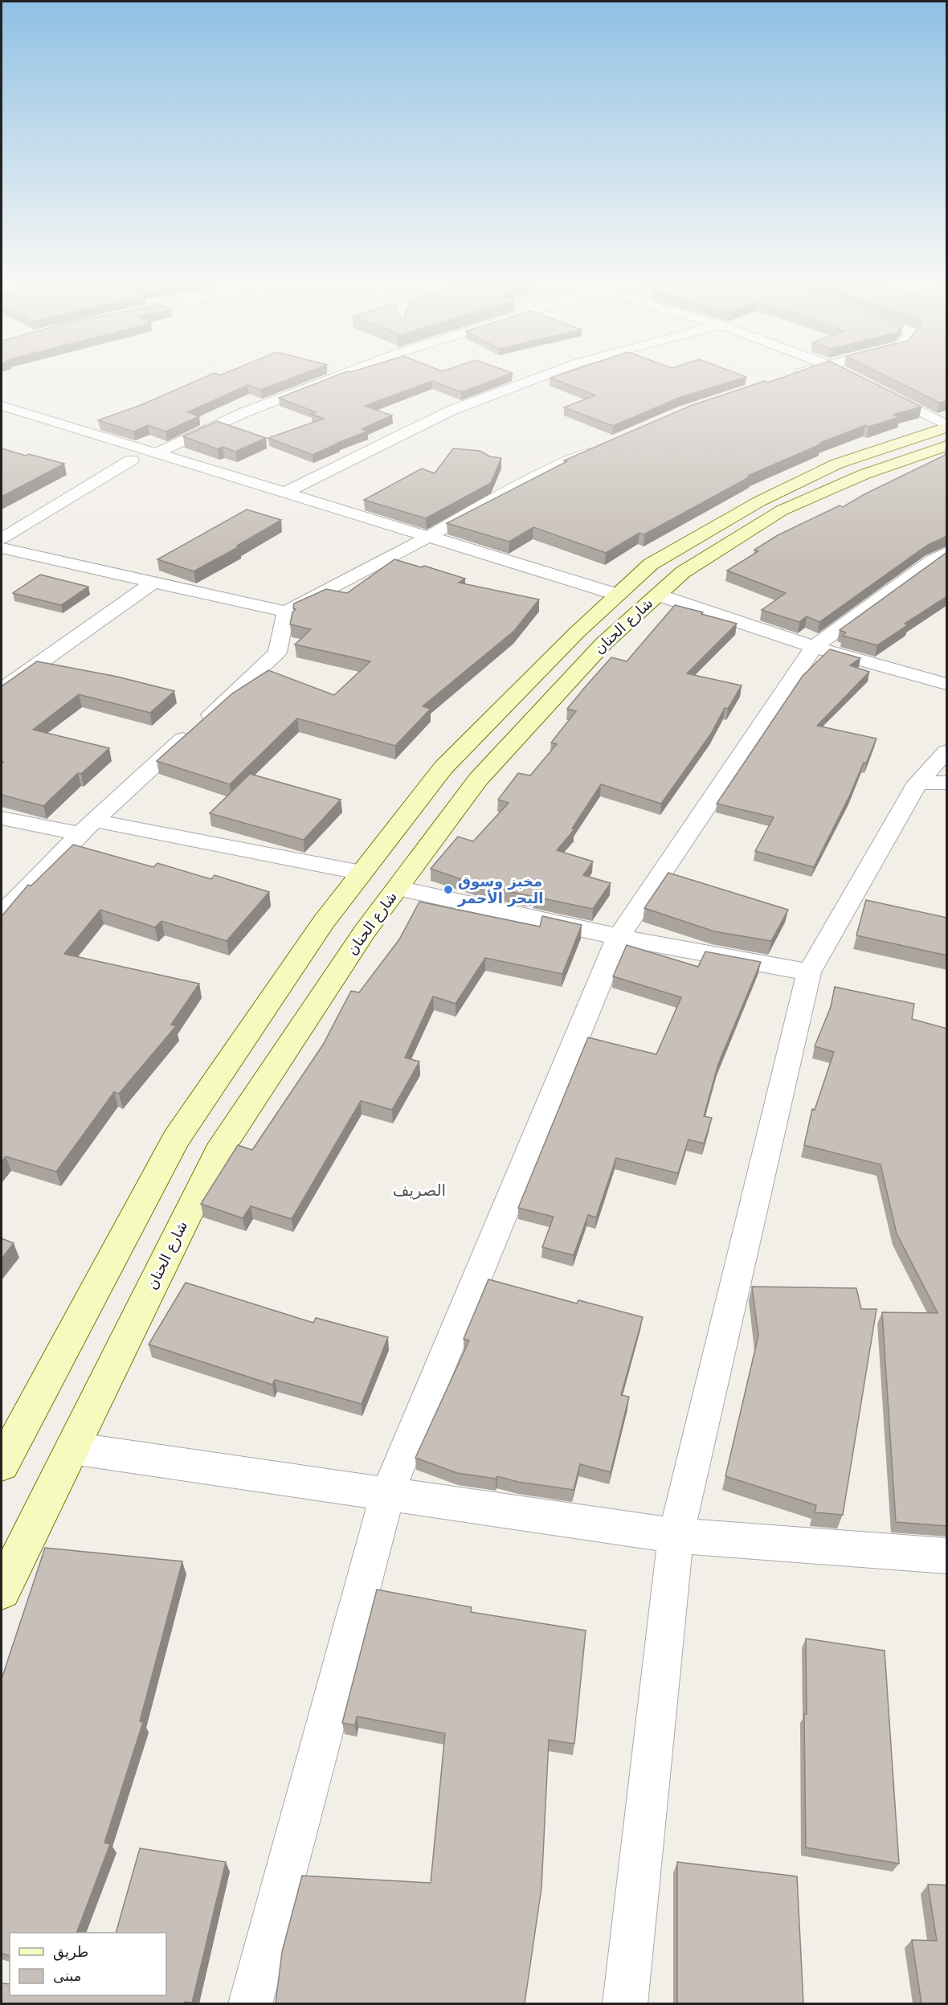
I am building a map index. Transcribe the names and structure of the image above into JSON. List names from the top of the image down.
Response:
{
  "streets": {
    "main road": ["شارع الحنان"]
  },
  "districts": ["الصريف"],
  "places": ["مخبز وسوق البحر الأحمر"],
  "legend": ["طريق", "مبنى"]
}
